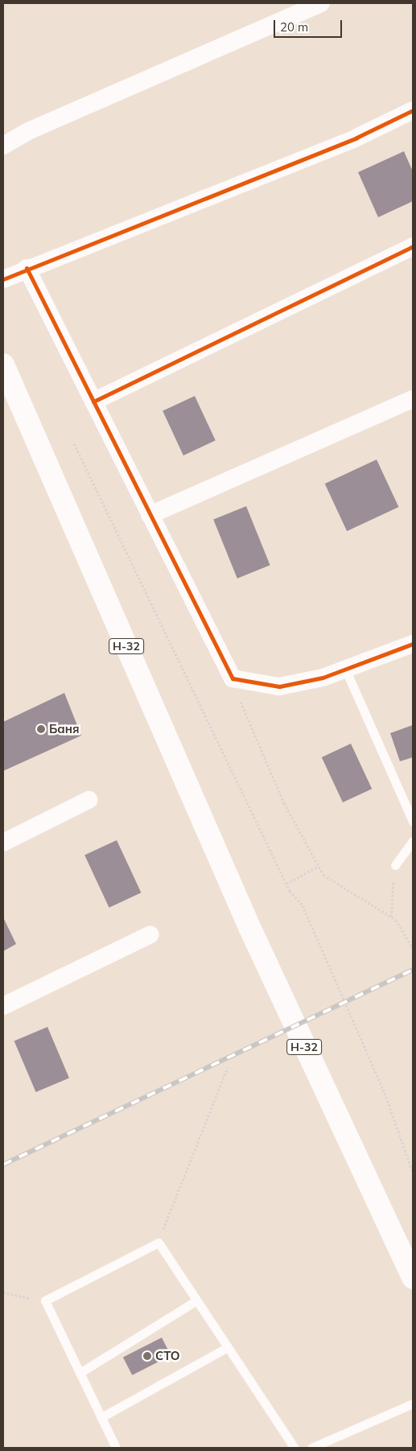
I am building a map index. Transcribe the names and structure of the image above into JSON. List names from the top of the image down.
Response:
{
  "streets": {
    "main road": ["Н-32"]
  },
  "places": ["Баня", "СТО"],
  "scale_bar": "20 m"
}
